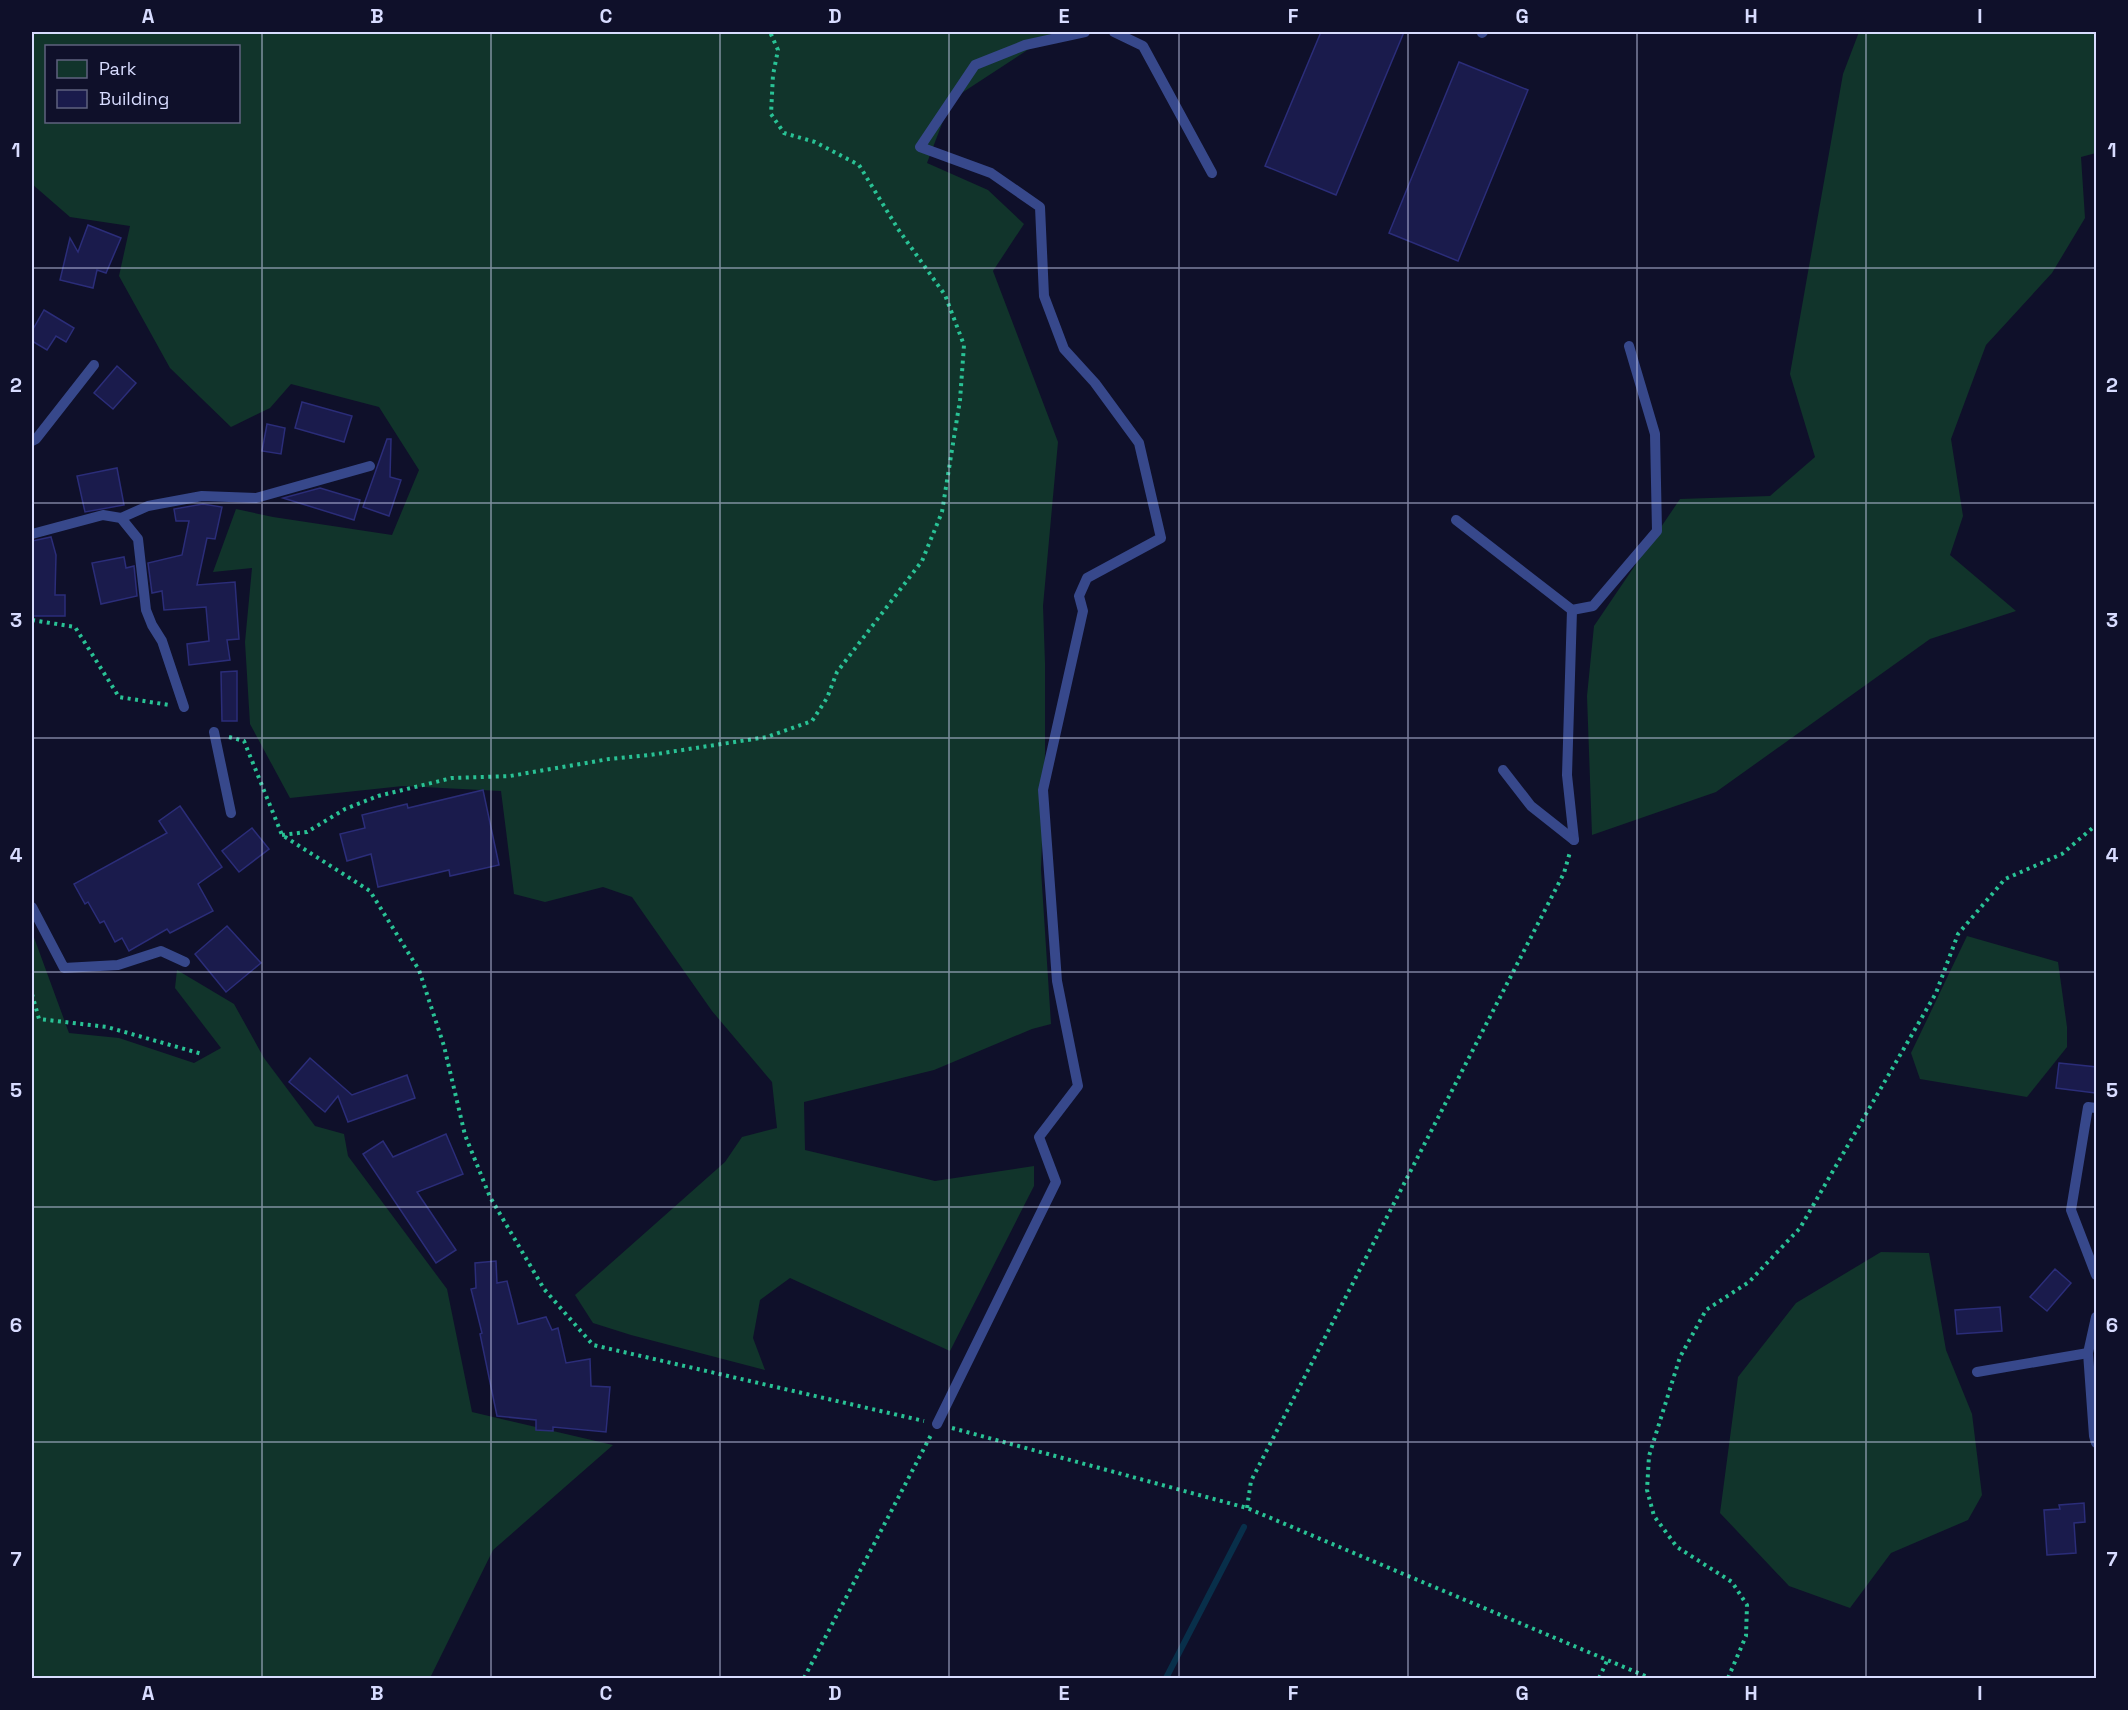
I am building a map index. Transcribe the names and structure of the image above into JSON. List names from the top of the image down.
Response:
{
  "legend": ["Park", "Building"],
  "grid": {
    "columns": [
      "A",
      "B",
      "C",
      "D",
      "E",
      "F",
      "G",
      "H",
      "I"
    ],
    "rows": [
      "1",
      "2",
      "3",
      "4",
      "5",
      "6",
      "7"
    ]
  }
}
